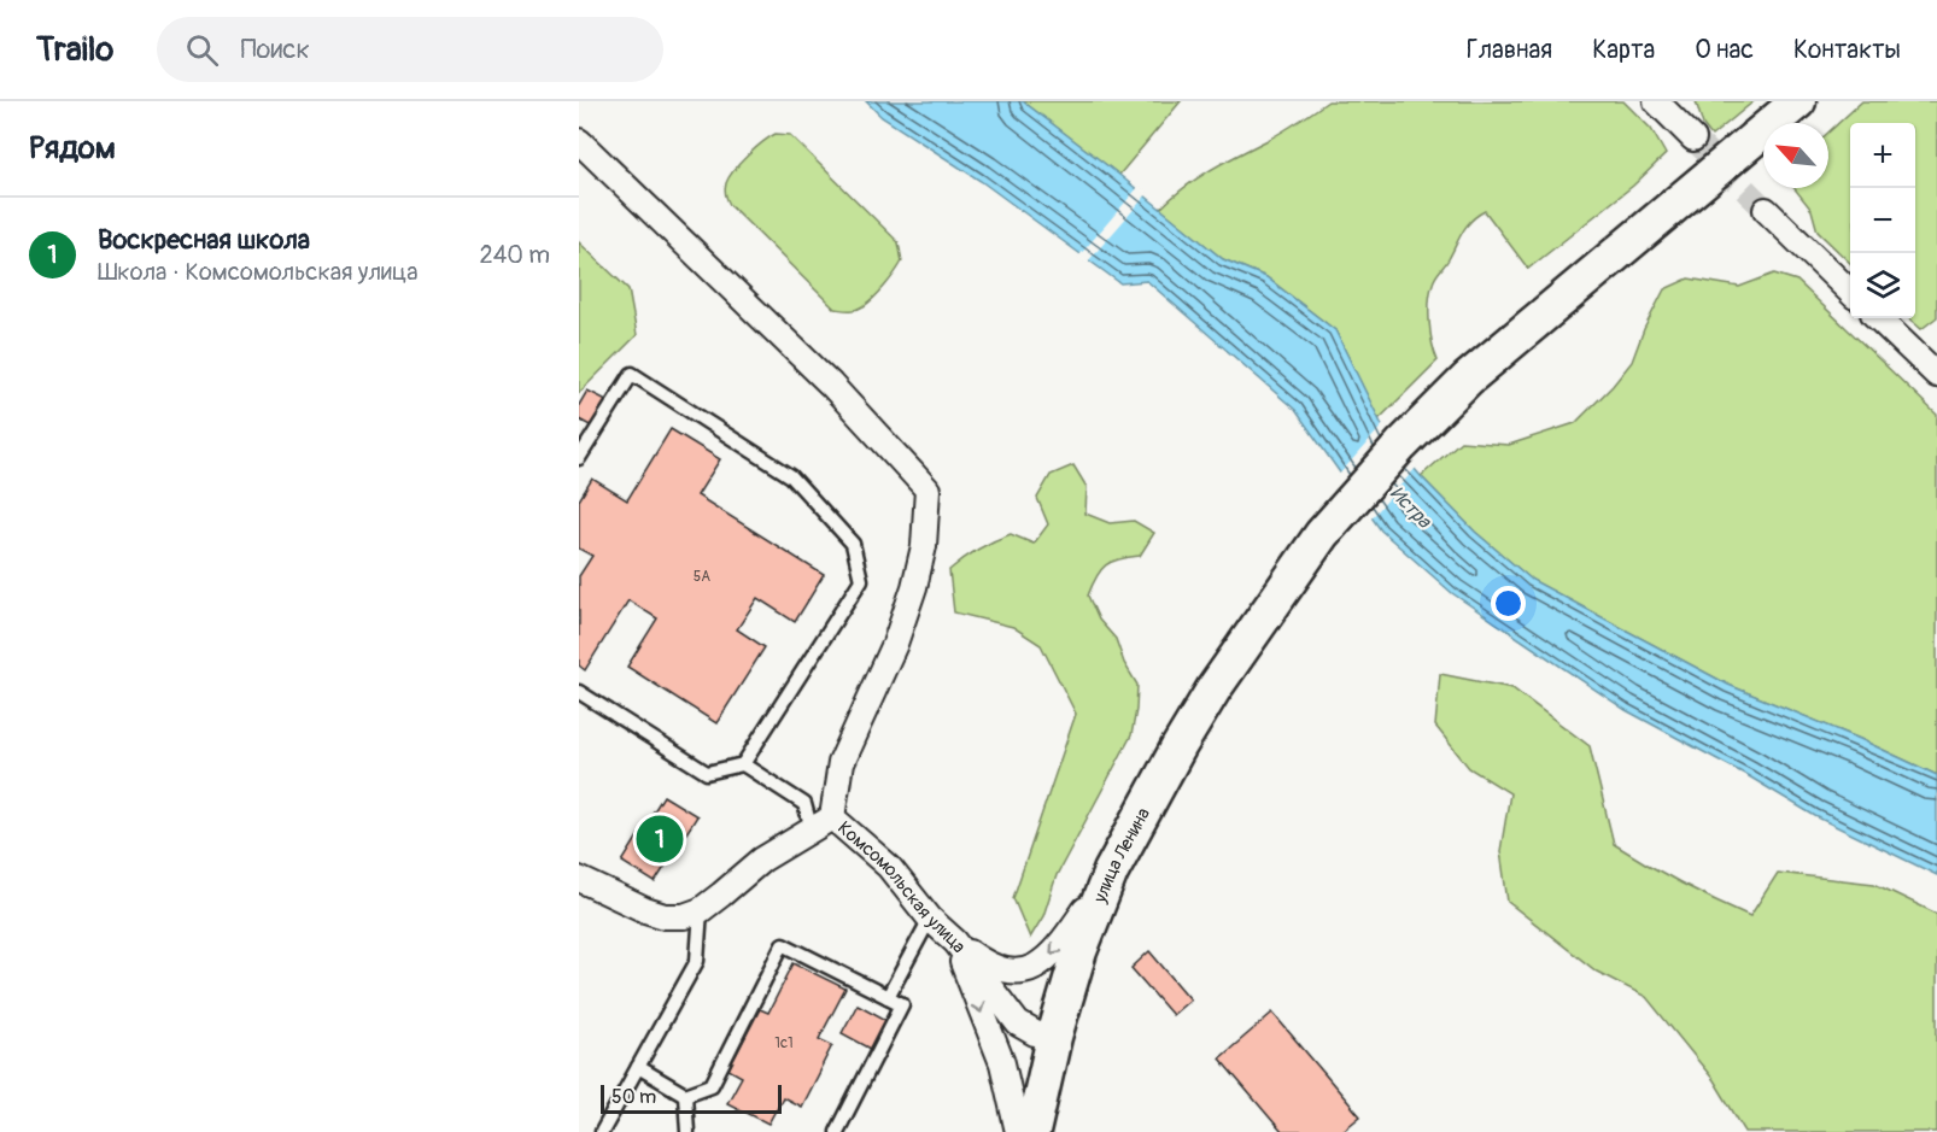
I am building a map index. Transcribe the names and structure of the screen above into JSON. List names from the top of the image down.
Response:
{
  "streets": {
    "main road": ["улица Ленина"],
    "street": ["Комсомольская улица"]
  },
  "crossings": [
    ["улица Ленина", "Комсомольская улица"]
  ],
  "water": ["Истра"],
  "house_numbers": ["5А", "1с1"],
  "scale_bar": "50 m",
  "north": "top left",
  "page": {
    "header": "Trailo",
    "search": "Поиск",
    "nav": [
      "Главная",
      "Карта",
      "О нас",
      "Контакты"
    ],
    "heading": "Рядом",
    "map_buttons": ["+", "−"],
    "list": [
      {
        "mark": "1",
        "name": "Воскресная школа",
        "note": "Школа · Комсомольская улица",
        "value": "240 m"
      }
    ],
    "pins": "1",
    "scale": "50 m"
  }
}
